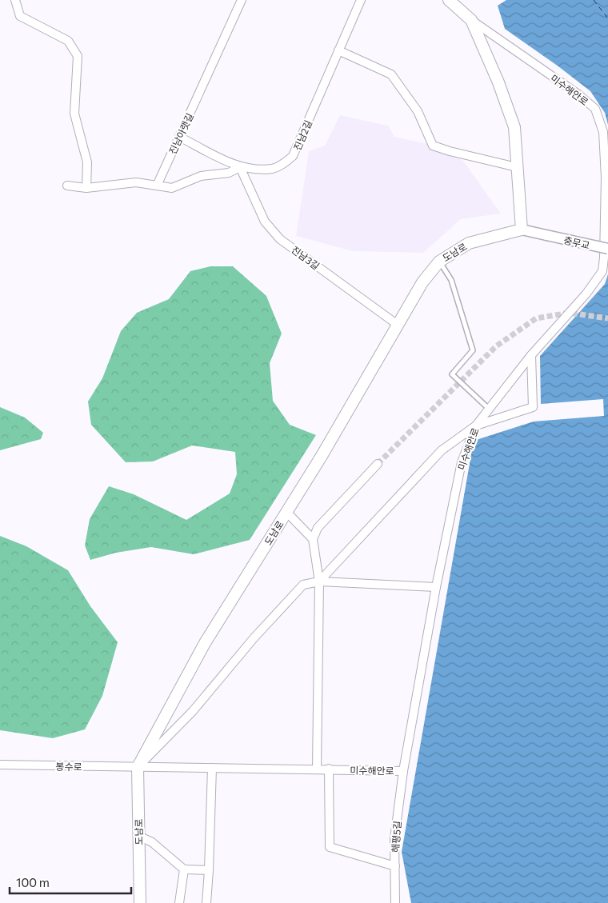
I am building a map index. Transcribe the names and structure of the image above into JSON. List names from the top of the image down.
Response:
{
  "streets": {
    "main road": ["미수해안로", "도남로"],
    "street": [
      "진남아랫길",
      "진남2길",
      "충무교",
      "진남3길",
      "봉수로",
      "해평5길"
    ]
  },
  "crossings": [
    ["미수해안로", "도남로"],
    ["미수해안로", "봉수로"],
    ["미수해안로", "해평5길"],
    ["진남아랫길", "진남2길"],
    ["진남2길", "진남3길"],
    ["충무교", "도남로"],
    ["도남로", "진남3길"],
    ["도남로", "봉수로"]
  ],
  "scale_bar": "100 m"
}
